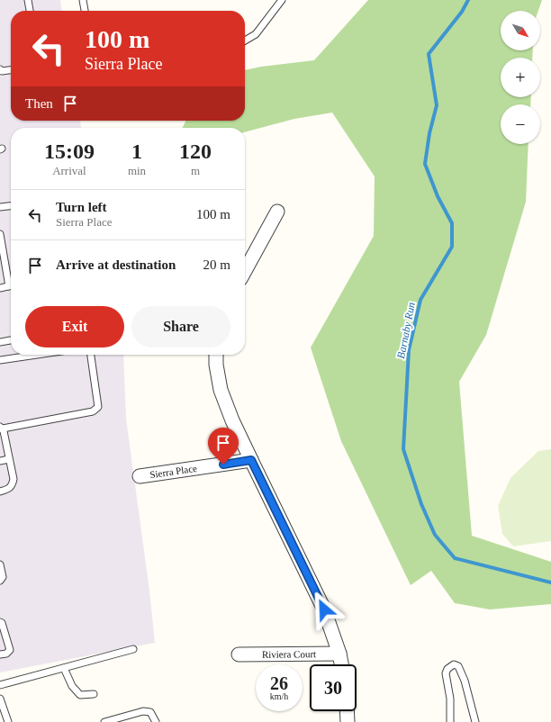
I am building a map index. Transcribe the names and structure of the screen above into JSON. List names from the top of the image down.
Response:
{
  "streets": {
    "street": ["Sierra Place", "Riviera Court"]
  },
  "water": ["Barnaby Run"],
  "north": "bottom right",
  "page": {
    "map_buttons": ["+", "−"],
    "turn": ["100 m", "Sierra Place"],
    "then": "Then",
    "eta": [
      "15:09",
      "Arrival",
      "1",
      "min",
      "120",
      "m"
    ],
    "list": [
      {
        "name": "Turn left",
        "note": "Sierra Place",
        "value": "100 m"
      },
      {
        "name": "Arrive at destination",
        "value": "20 m"
      }
    ],
    "buttons": ["Exit", "Share"],
    "speed": "26 km/h",
    "limit": "30"
  }
}
